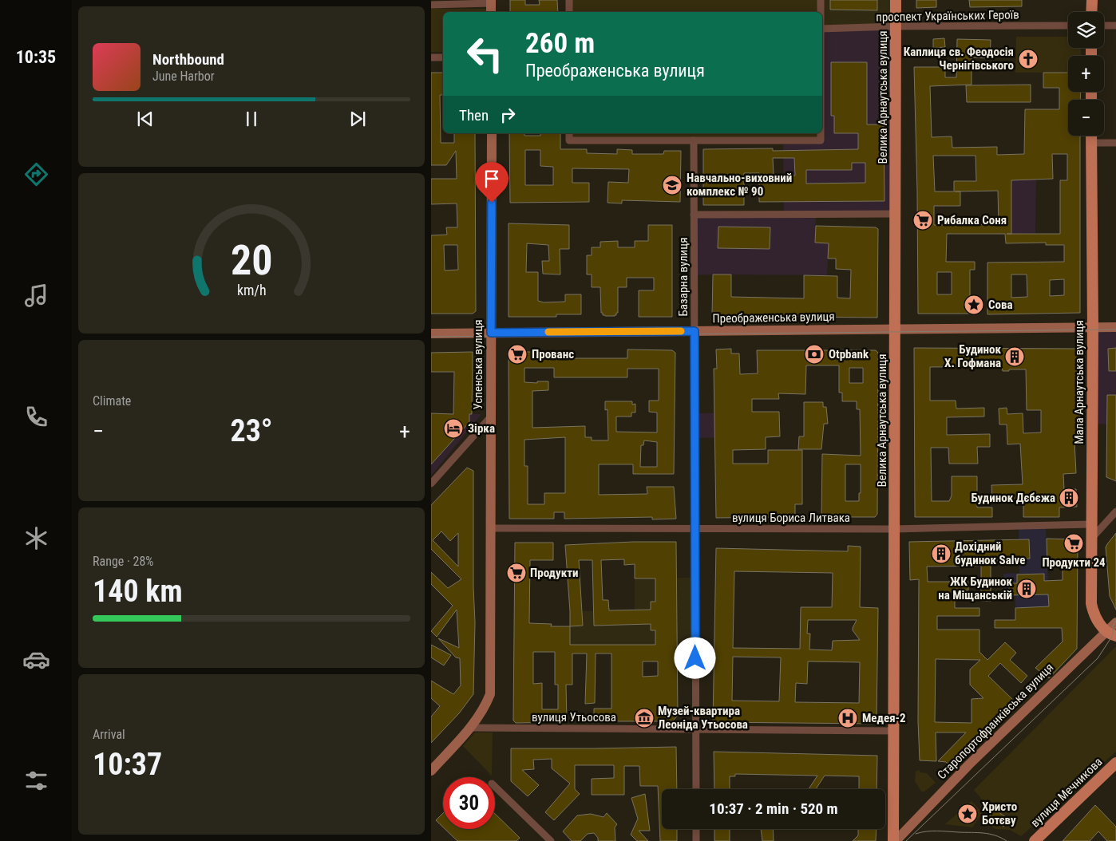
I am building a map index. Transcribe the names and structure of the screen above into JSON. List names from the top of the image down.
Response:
{
  "streets": {
    "main road": [
      "Велика Арнаутська вулиця",
      "Преображенська вулиця",
      "Успенська вулиця",
      "Мала Арнаутська вулиця",
      "Старопортофранківська вулиця",
      "вулиця Мечникова"
    ],
    "street": [
      "проспект Українських Героїв",
      "Базарна вулиця",
      "вулиця Бориса Литвака",
      "вулиця Утьосова"
    ]
  },
  "crossings": [
    ["проспект Українських Героїв", "Велика Арнаутська вулиця"],
    ["Велика Арнаутська вулиця", "Преображенська вулиця"],
    ["Велика Арнаутська вулиця", "вулиця Бориса Литвака"],
    ["Велика Арнаутська вулиця", "вулиця Утьосова"],
    ["Велика Арнаутська вулиця", "Старопортофранківська вулиця"],
    ["Базарна вулиця", "Преображенська вулиця"],
    ["Базарна вулиця", "вулиця Бориса Литвака"],
    ["Базарна вулиця", "вулиця Утьосова"],
    ["Преображенська вулиця", "Успенська вулиця"],
    ["Преображенська вулиця", "Мала Арнаутська вулиця"],
    ["Успенська вулиця", "вулиця Бориса Литвака"],
    ["Успенська вулиця", "вулиця Утьосова"],
    ["Мала Арнаутська вулиця", "вулиця Бориса Литвака"],
    ["Мала Арнаутська вулиця", "Старопортофранківська вулиця"]
  ],
  "places": {
    "church": ["Каплиця св. Феодосія Чернігівського"],
    "school or university": ["Навчально-виховний комплекс № 90"],
    "supermarket": [
      "Рибалка Соня",
      "Прованс",
      "Продукти 24",
      "Продукти"
    ],
    "place": ["Сова", "Христо Ботєву"],
    "bank": ["Otpbank"],
    "building": [
      "Будинок Х. Гофмана",
      "Будинок Дєбєжа",
      "Дохідний будинок Salve",
      "ЖК Будинок на Міщанській"
    ],
    "hotel": ["Зірка"],
    "museum": ["Музей-квартира Леоніда Утьосова"],
    "hospital": ["Медея-2"]
  },
  "page": {
    "tabs": "10:35",
    "map_buttons": ["+", "−"],
    "turn": ["260 m", "Преображенська вулиця"],
    "song": ["Northbound", "June Harbor"],
    "then": "Then",
    "tile": [
      "Climate",
      ["Range · 28%", "140 km"],
      ["Arrival", "10:37"]
    ],
    "heat": ["−", "23°", "+"],
    "limit": "30",
    "trip": "10:37 · 2 min · 520 m",
    "gauge": ["20", "km/h"]
  }
}
